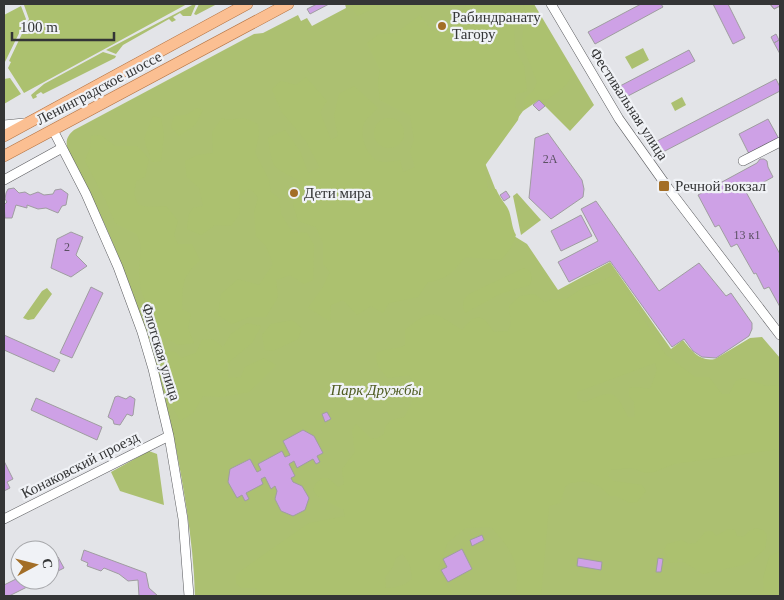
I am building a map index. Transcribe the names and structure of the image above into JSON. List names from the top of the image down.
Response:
{
  "streets": {
    "main road": ["Ленинградское шоссе"],
    "street": ["Фестивальная улица", "Флотская улица", "Конаковский проезд"]
  },
  "crossings": [
    ["Ленинградское шоссе", "Флотская улица"],
    ["Флотская улица", "Конаковский проезд"]
  ],
  "parks": ["Парк Дружбы"],
  "places": {
    "other": ["Рабиндранату Тагору", "Дети мира"],
    "transit": ["Речной вокзал"]
  },
  "house_numbers": ["2А", "13 к1", "2"],
  "scale_bar": "100 m",
  "north": "right"
}
